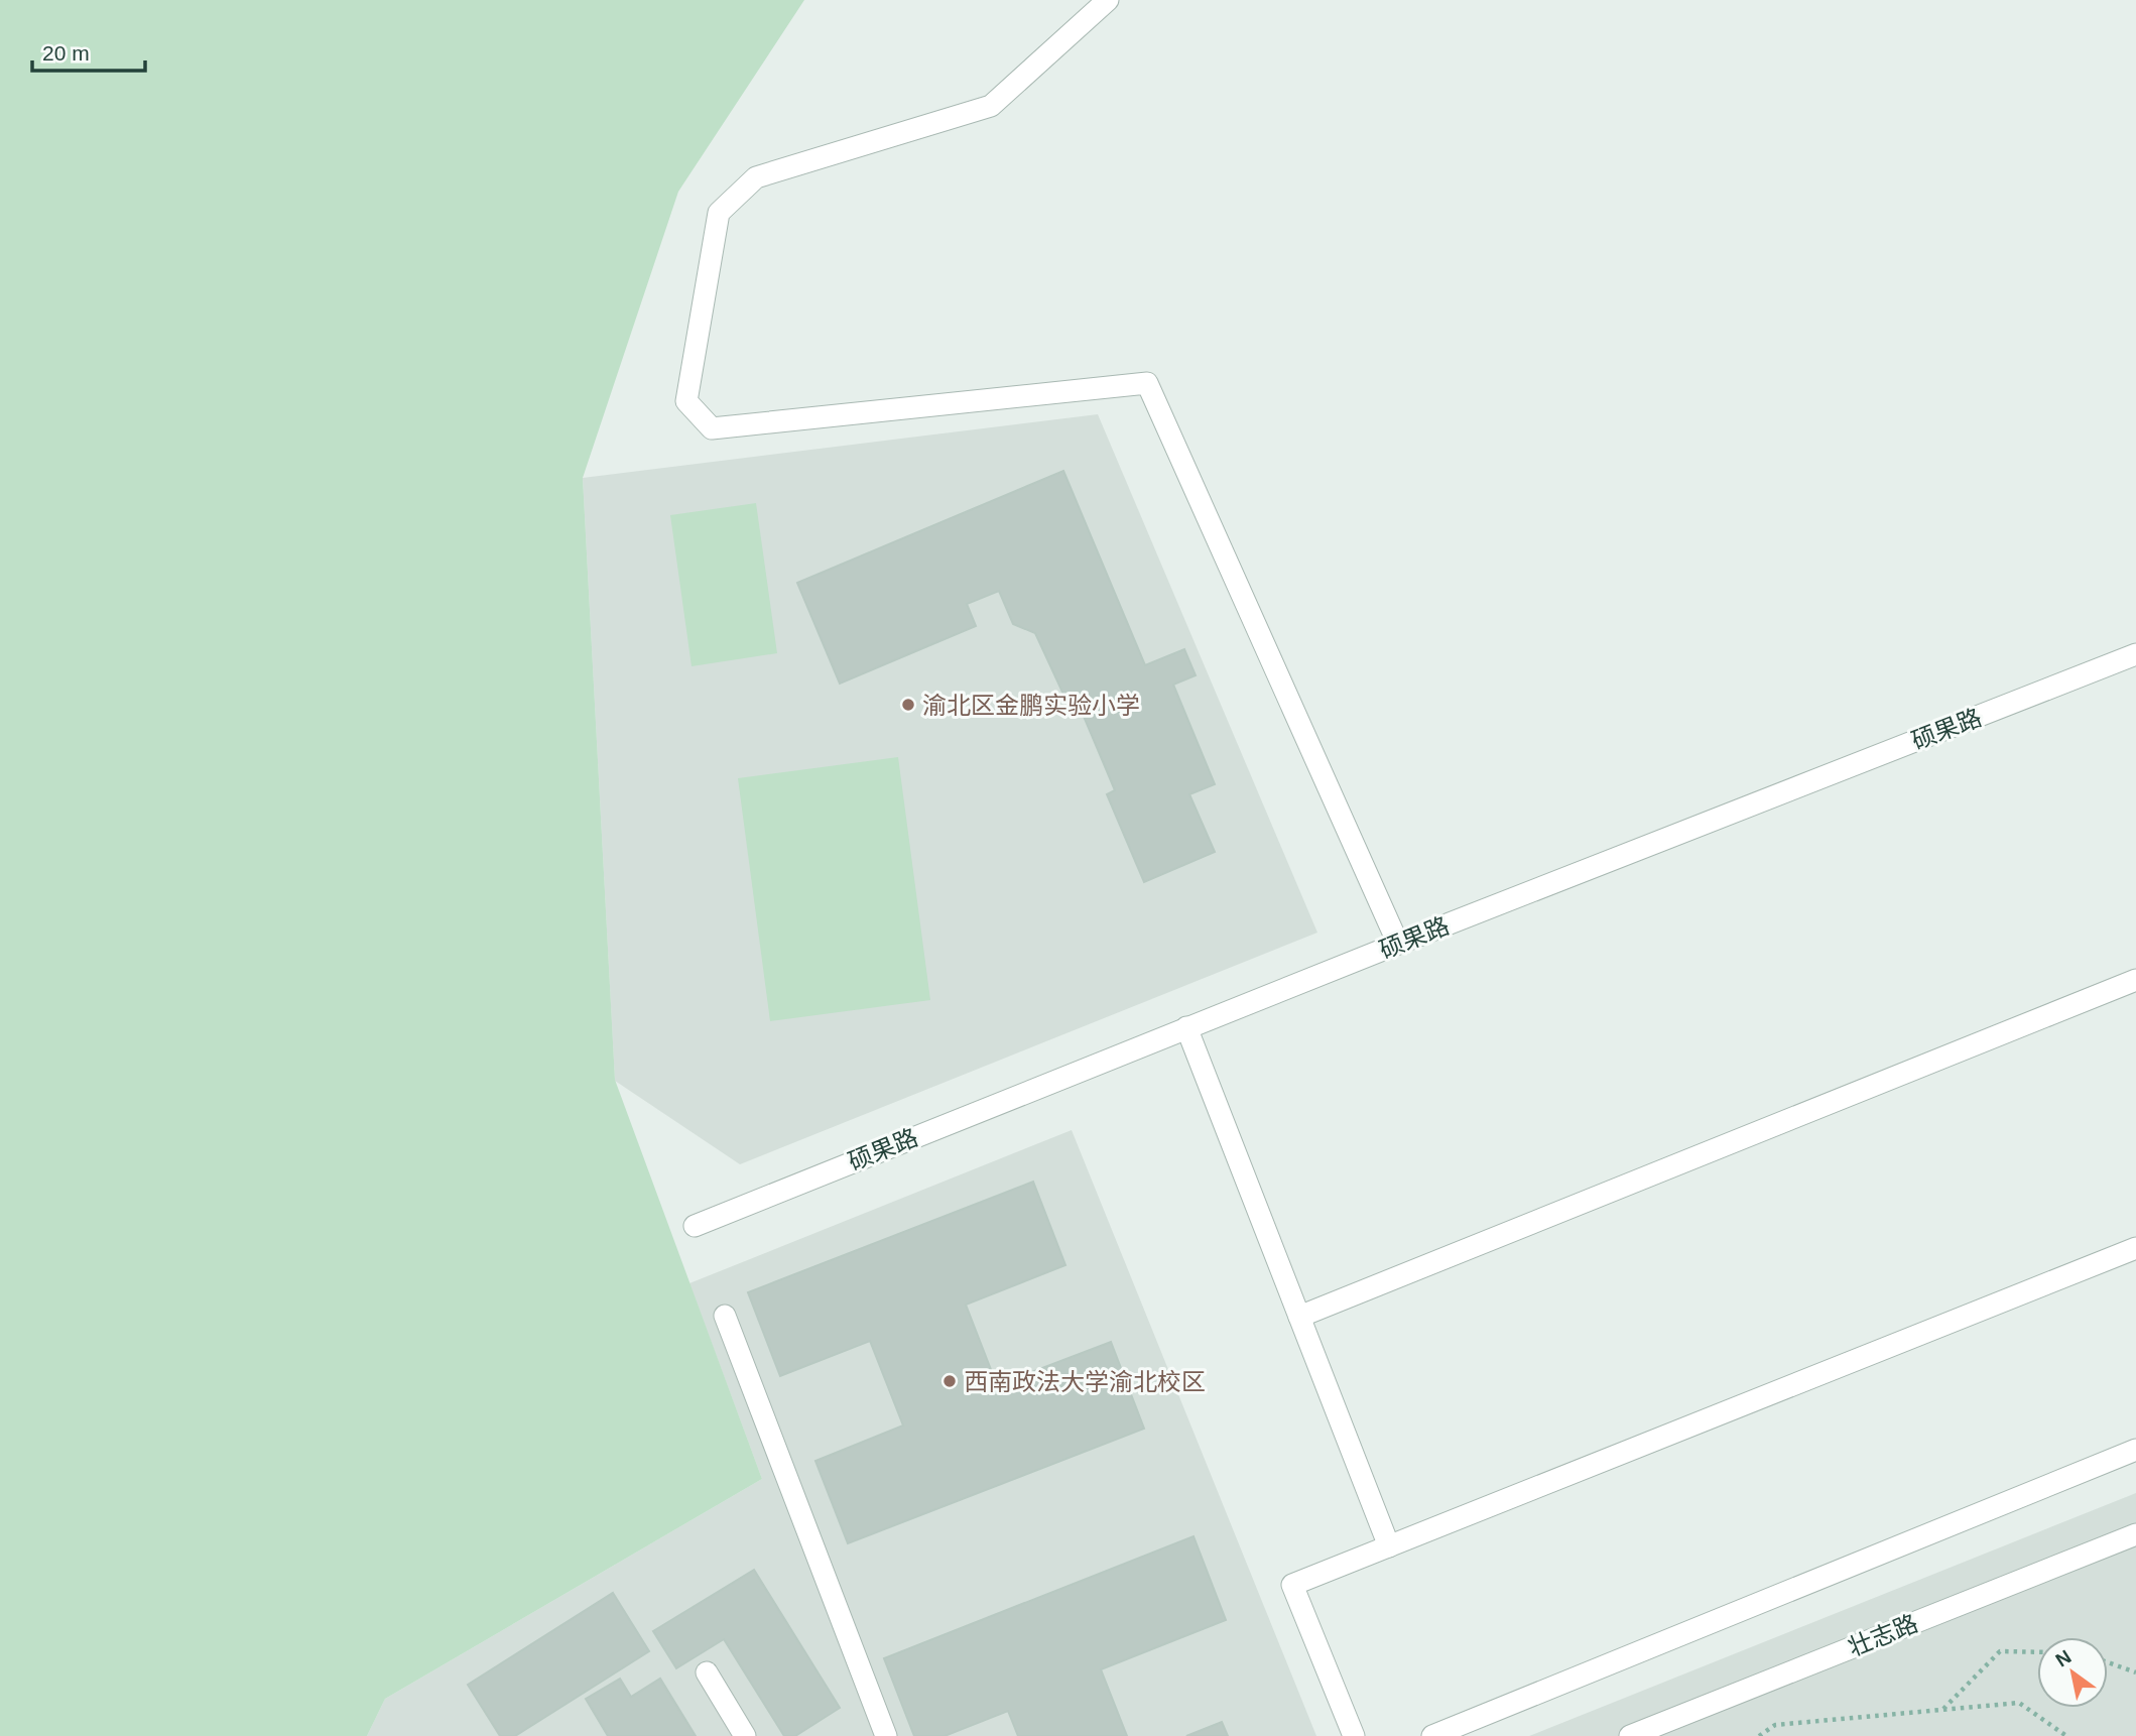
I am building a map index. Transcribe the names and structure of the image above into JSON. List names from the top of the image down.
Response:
{
  "streets": {
    "street": ["硕果路", "壮志路"]
  },
  "places": ["渝北区金鹏实验小学", "西南政法大学渝北校区"],
  "scale_bar": "20 m",
  "north": "top left"
}
